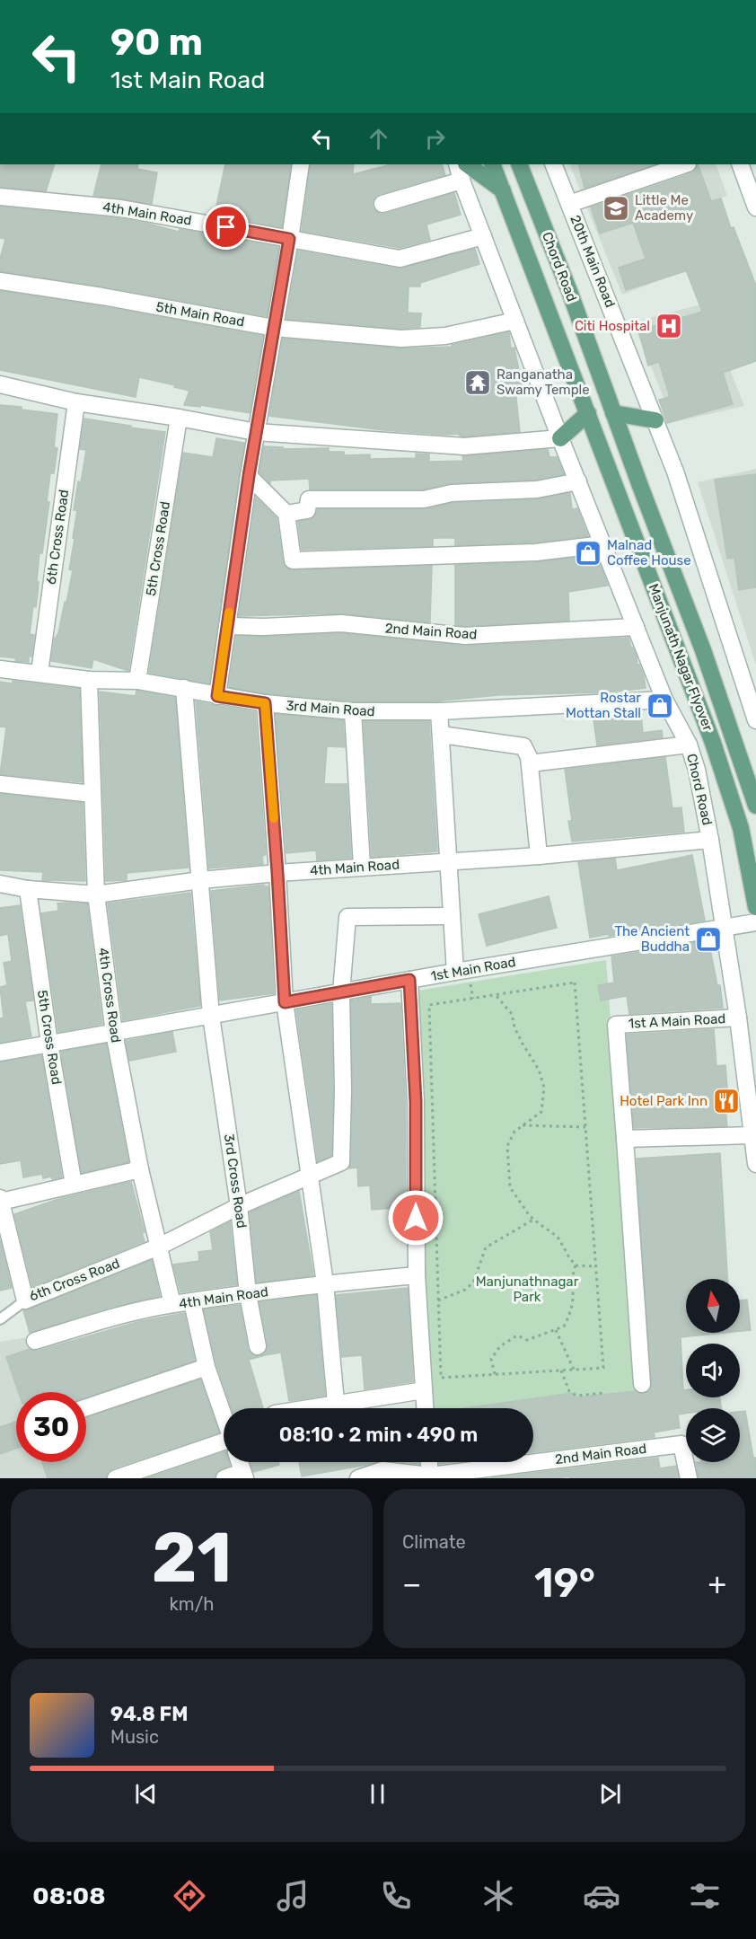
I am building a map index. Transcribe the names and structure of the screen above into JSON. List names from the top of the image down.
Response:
{
  "streets": {
    "main road": ["Chord Road", "Manjunath Nagar Flyover"],
    "street": [
      "4th Main Road",
      "20th Main Road",
      "5th Main Road",
      "6th Cross Road",
      "5th Cross Road",
      "2nd Main Road",
      "3rd Main Road",
      "1st Main Road",
      "4th Cross Road",
      "1st A Main Road",
      "3rd Cross Road"
    ]
  },
  "crossings": [
    ["4th Main Road", "Chord Road"],
    ["4th Main Road", "5th Cross Road"],
    ["4th Main Road", "4th Cross Road"],
    ["4th Main Road", "3rd Cross Road"],
    ["Chord Road", "5th Main Road"],
    ["Chord Road", "2nd Main Road"],
    ["Chord Road", "Manjunath Nagar Flyover"],
    ["Chord Road", "3rd Main Road"],
    ["Chord Road", "1st Main Road"],
    ["Chord Road", "1st A Main Road"],
    ["6th Cross Road", "3rd Main Road"],
    ["6th Cross Road", "1st Main Road"],
    ["6th Cross Road", "4th Cross Road"],
    ["6th Cross Road", "3rd Cross Road"],
    ["5th Cross Road", "3rd Main Road"],
    ["5th Cross Road", "1st Main Road"],
    ["3rd Main Road", "4th Cross Road"],
    ["3rd Main Road", "3rd Cross Road"],
    ["1st Main Road", "4th Cross Road"],
    ["1st Main Road", "3rd Cross Road"]
  ],
  "parks": ["Manjunathnagar Park"],
  "places": {
    "school or university": ["Little Me Academy"],
    "hospital": ["Citi Hospital"],
    "temple": ["Ranganatha Swamy Temple"],
    "shop": ["Malnad Coffee House", "Rostar Mottan Stall", "The Ancient Buddha"],
    "restaurant": ["Hotel Park Inn"]
  },
  "north": "top",
  "page": {
    "turn": ["90 m", "1st Main Road"],
    "limit": "30",
    "trip": "08:10 · 2 min · 490 m",
    "tile": [
      ["21", "km/h"],
      "Climate"
    ],
    "heat": ["−", "19°", "+"],
    "song": ["94.8 FM", "Music"],
    "tabs": "08:08"
  }
}
